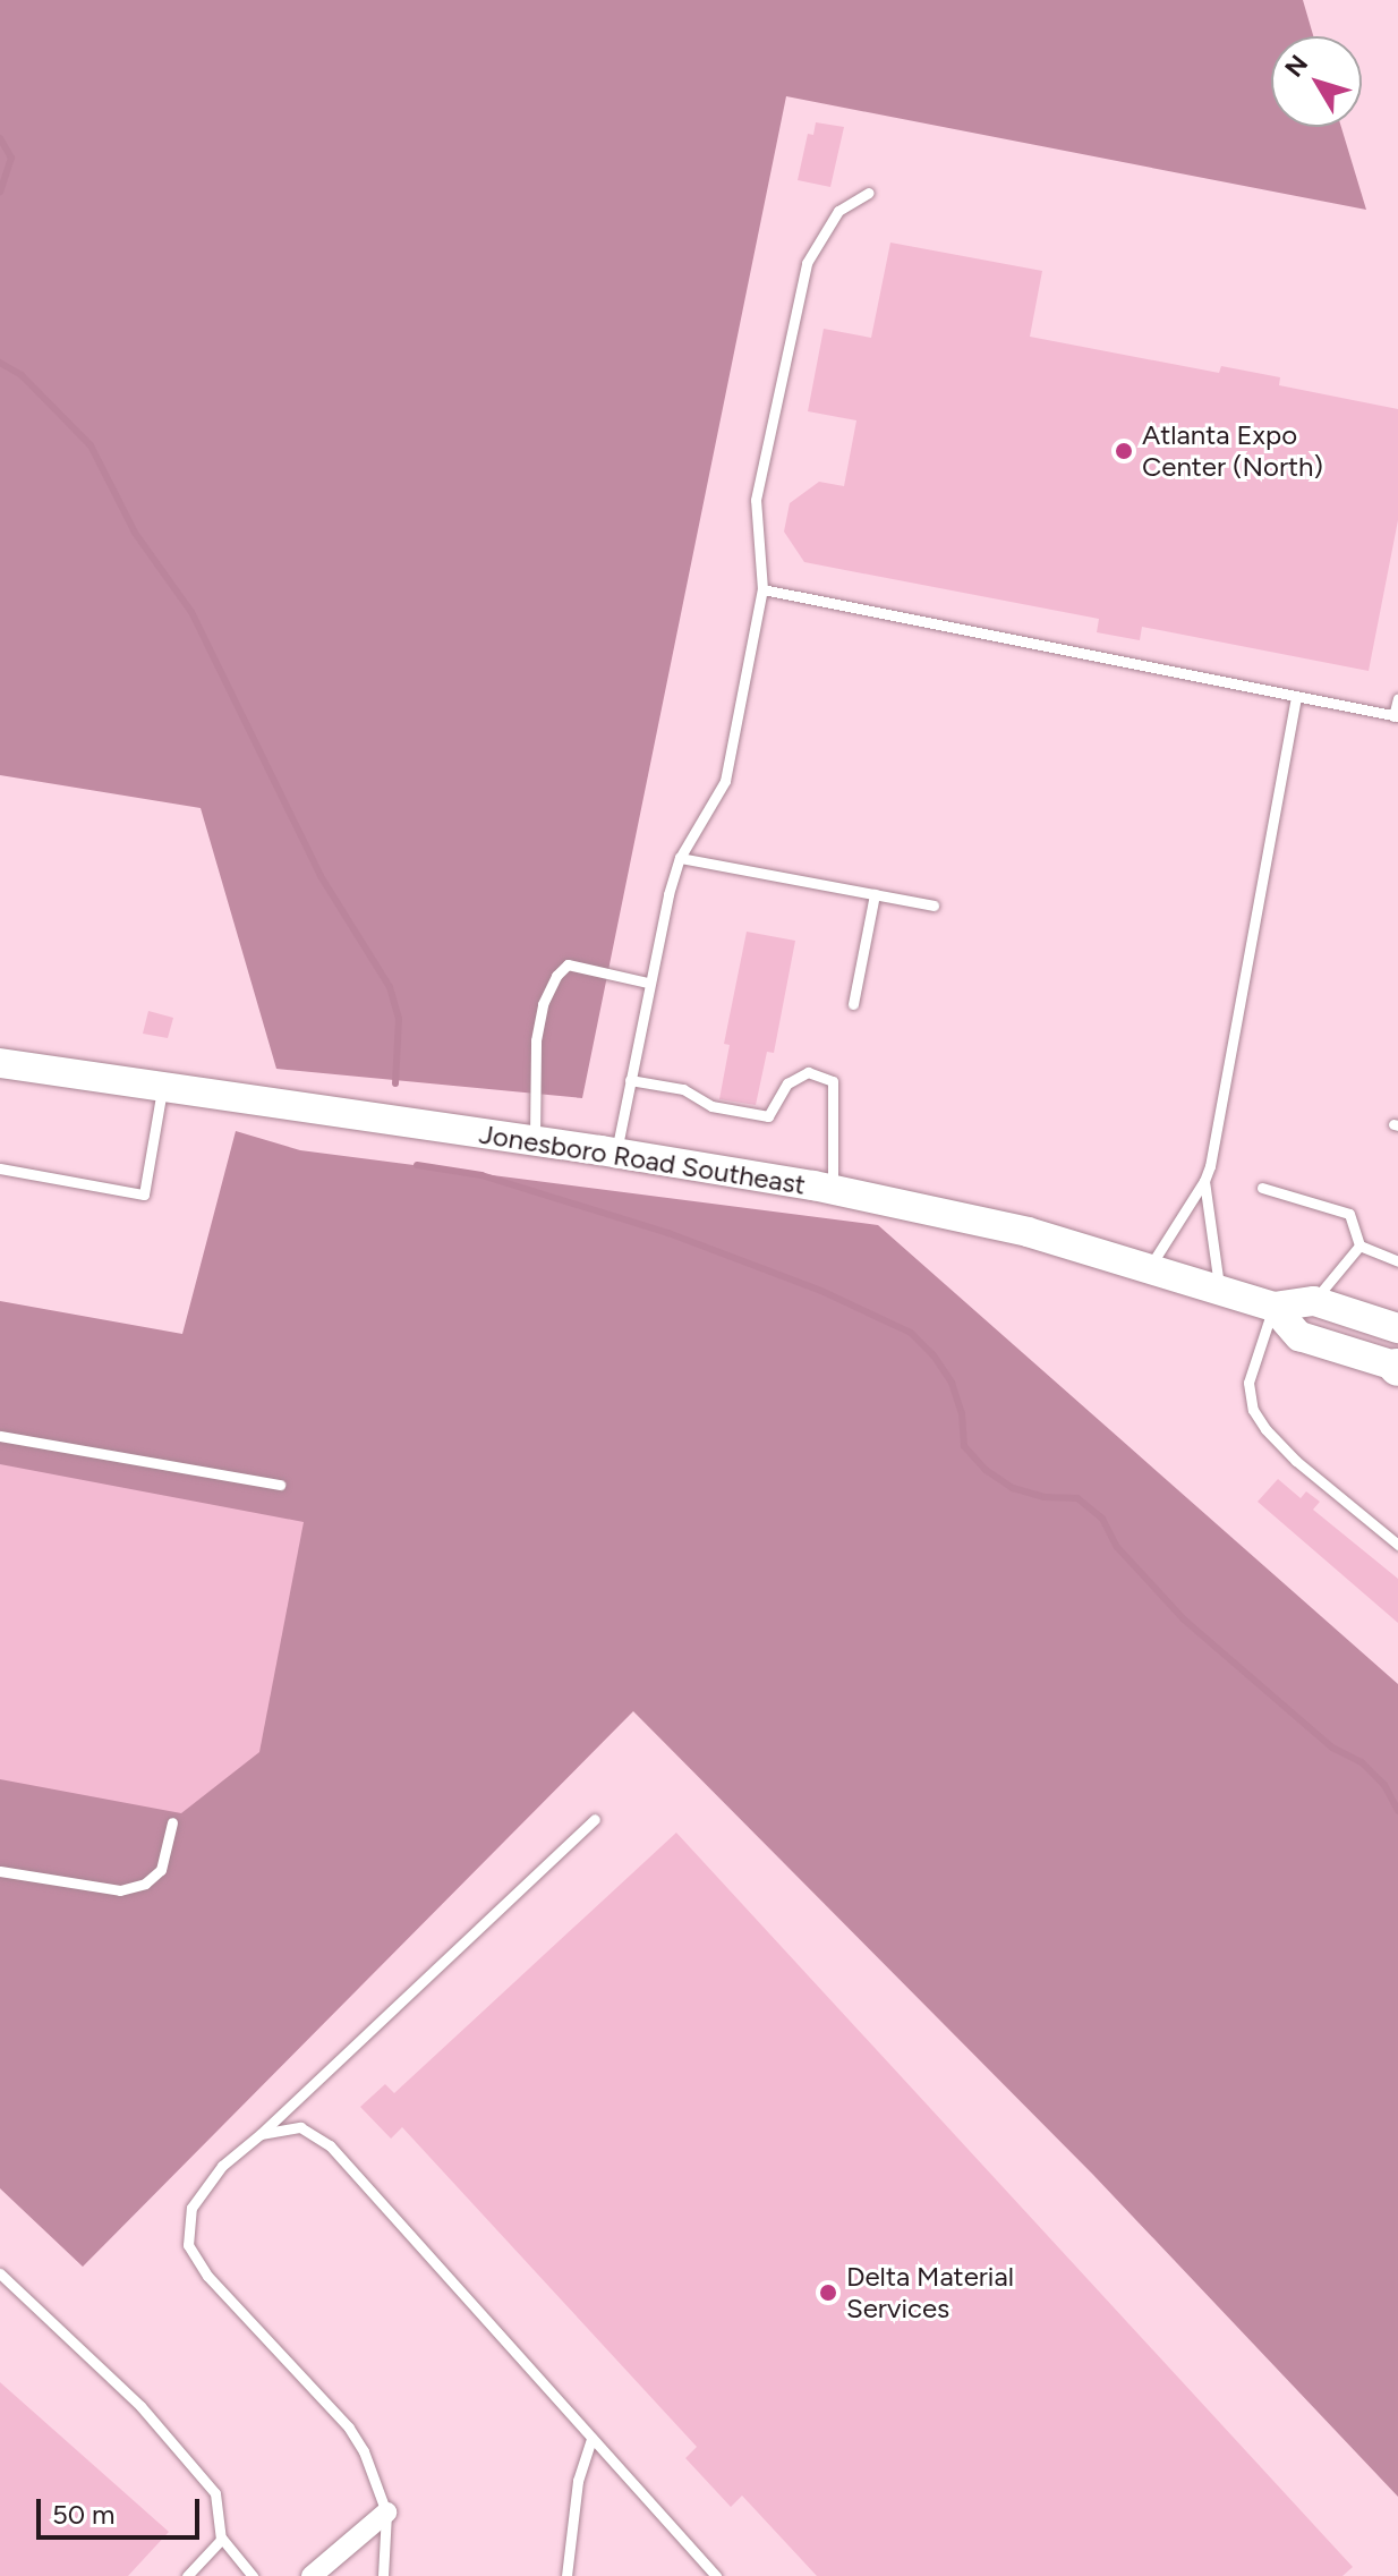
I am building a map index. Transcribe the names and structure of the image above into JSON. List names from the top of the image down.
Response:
{
  "streets": {
    "main road": ["Jonesboro Road Southeast"]
  },
  "places": ["Atlanta Expo Center (North)", "Delta Material Services"],
  "scale_bar": "50 m",
  "north": "top left"
}
